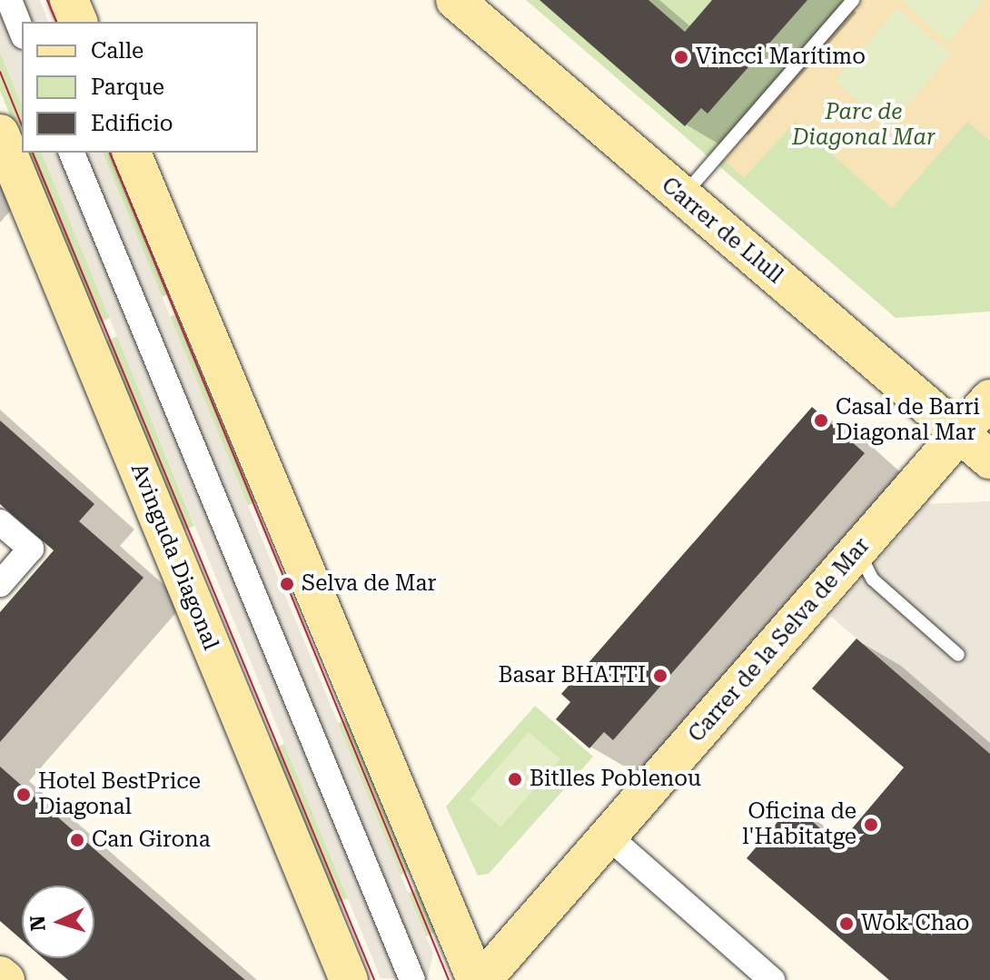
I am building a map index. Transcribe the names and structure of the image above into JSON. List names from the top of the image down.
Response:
{
  "streets": {
    "street": ["Carrer de Llull", "Avinguda Diagonal", "Carrer de la Selva de Mar"]
  },
  "crossings": [
    ["Carrer de Llull", "Carrer de la Selva de Mar"]
  ],
  "parks": ["Parc de Diagonal Mar"],
  "places": [
    "Vincci Marítimo",
    "Casal de Barri Diagonal Mar",
    "Selva de Mar",
    "Basar BHATTI",
    "Bitlles Poblenou",
    "Hotel BestPrice Diagonal",
    "Oficina de l'Habitatge",
    "Can Girona",
    "Wok Chao"
  ],
  "legend": ["Calle", "Parque", "Edificio"],
  "north": "left"
}
